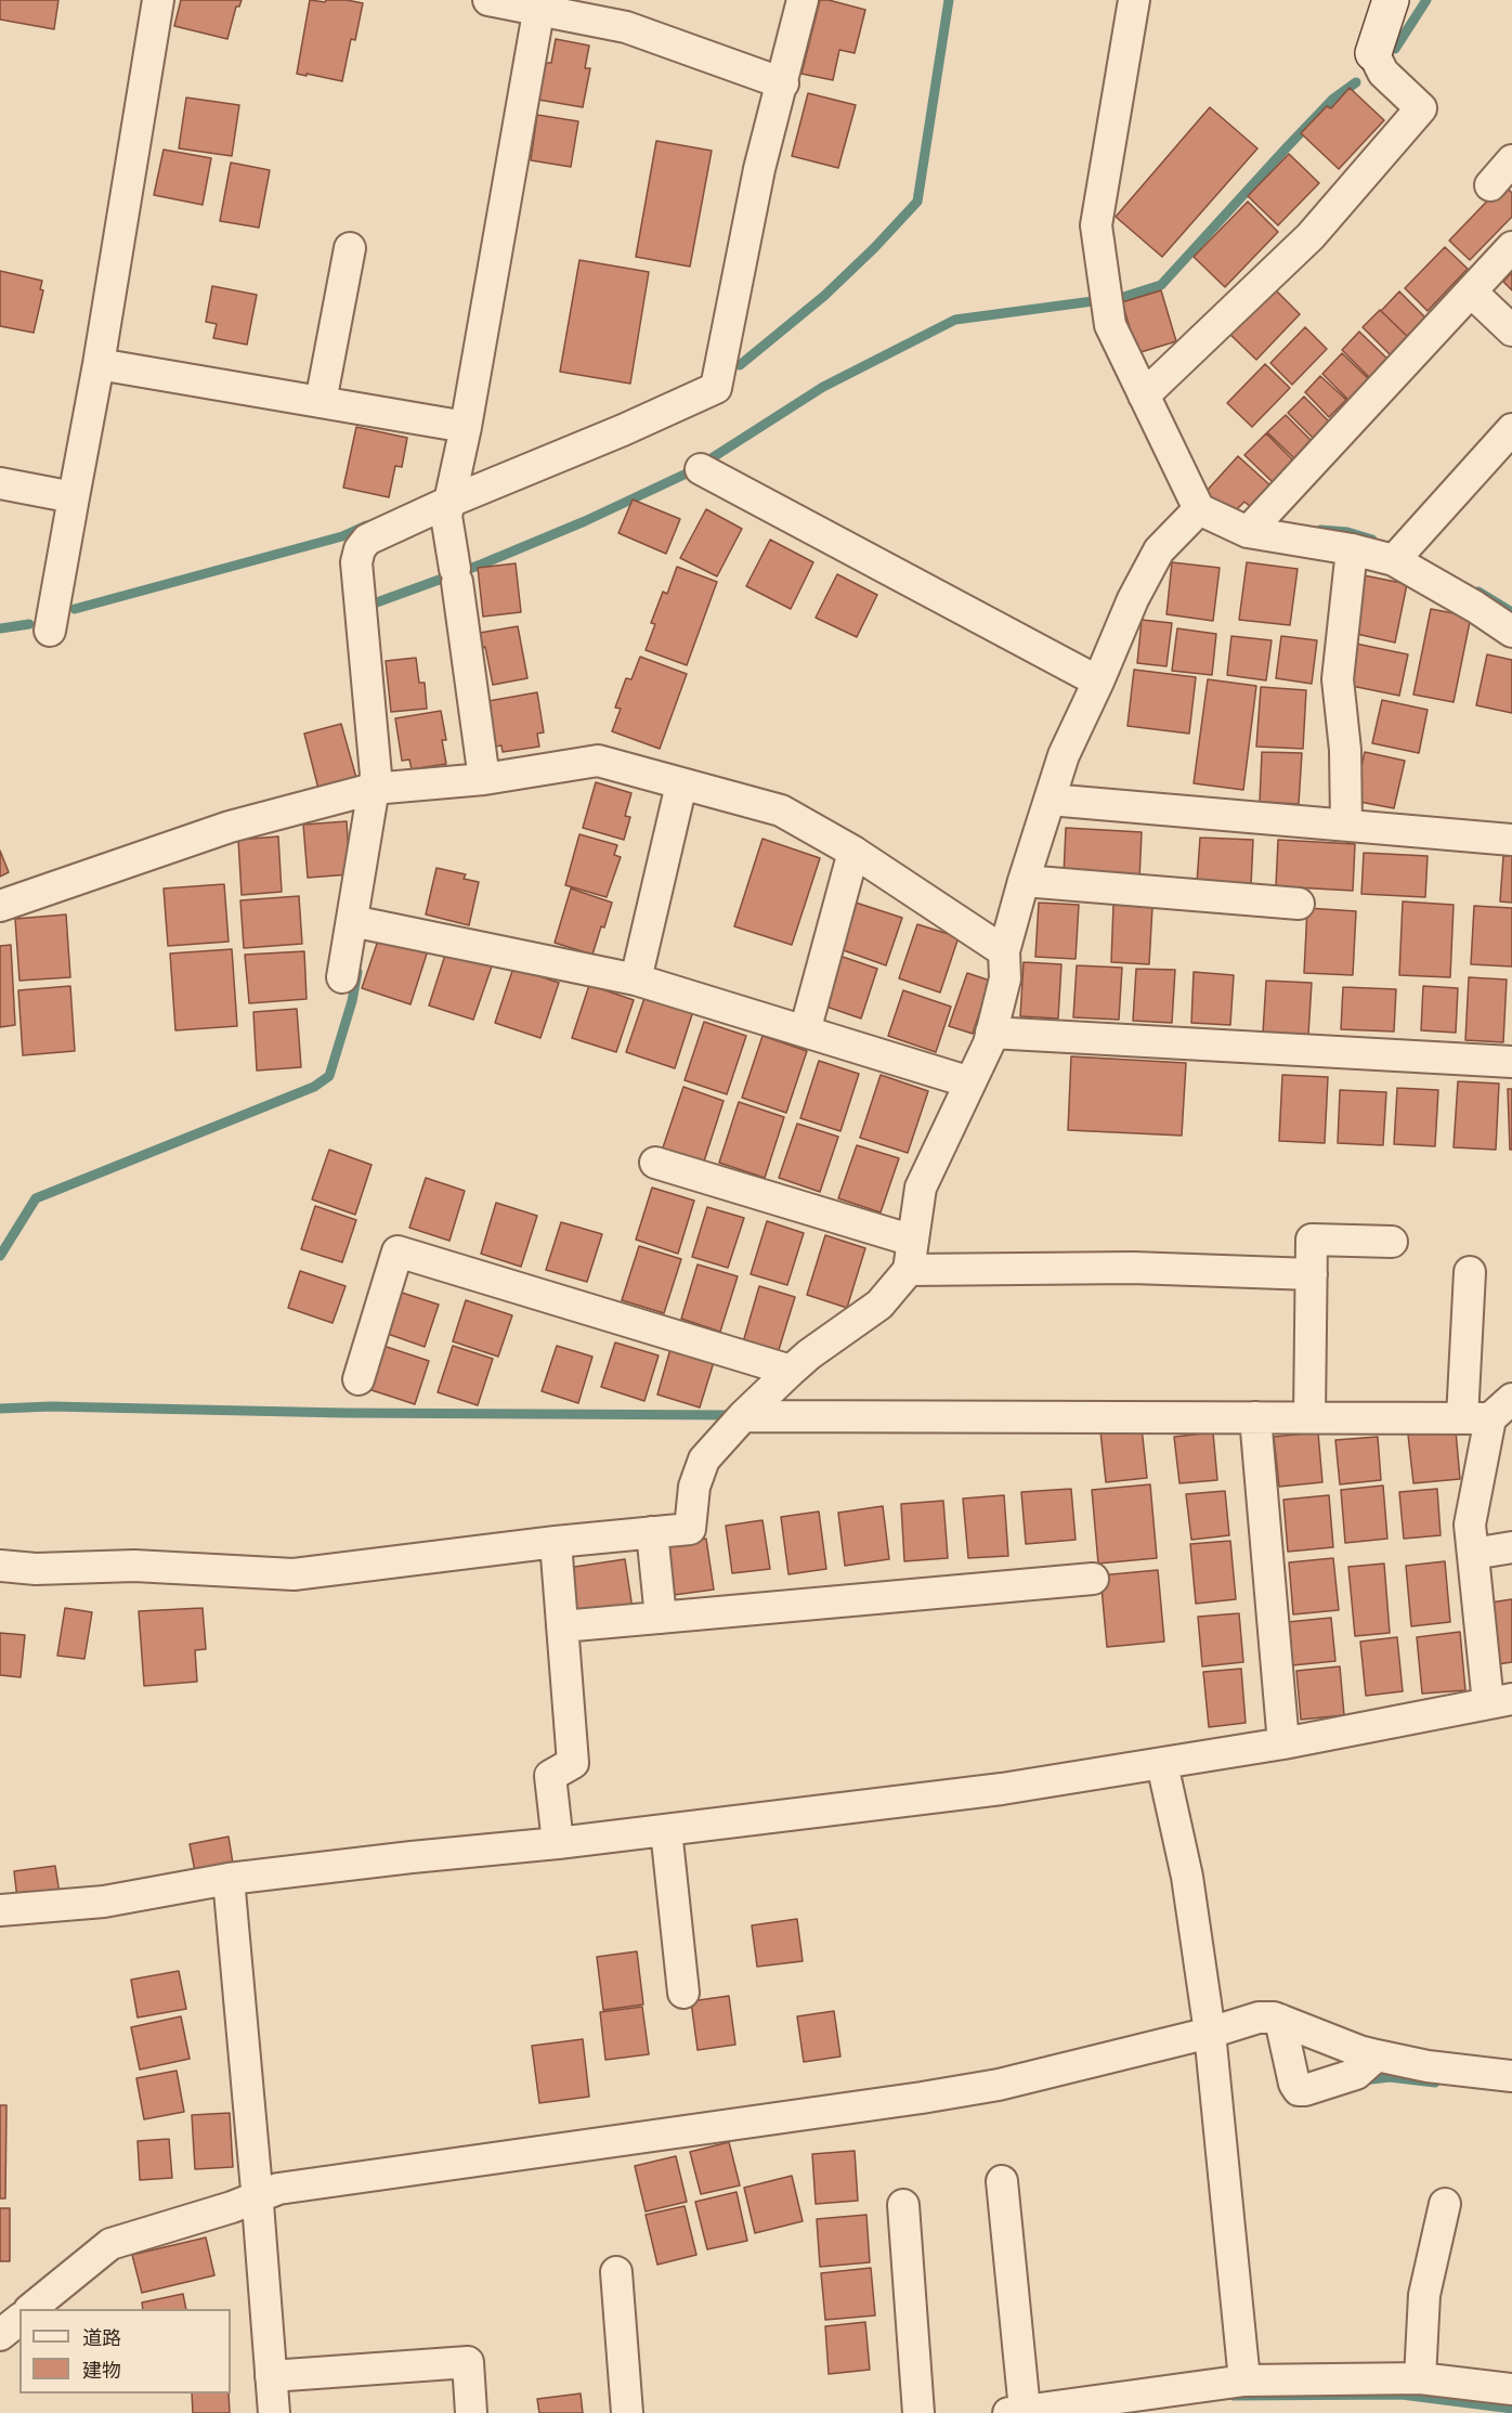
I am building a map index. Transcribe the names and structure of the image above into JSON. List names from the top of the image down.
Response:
{
  "legend": ["道路", "建物"]
}
